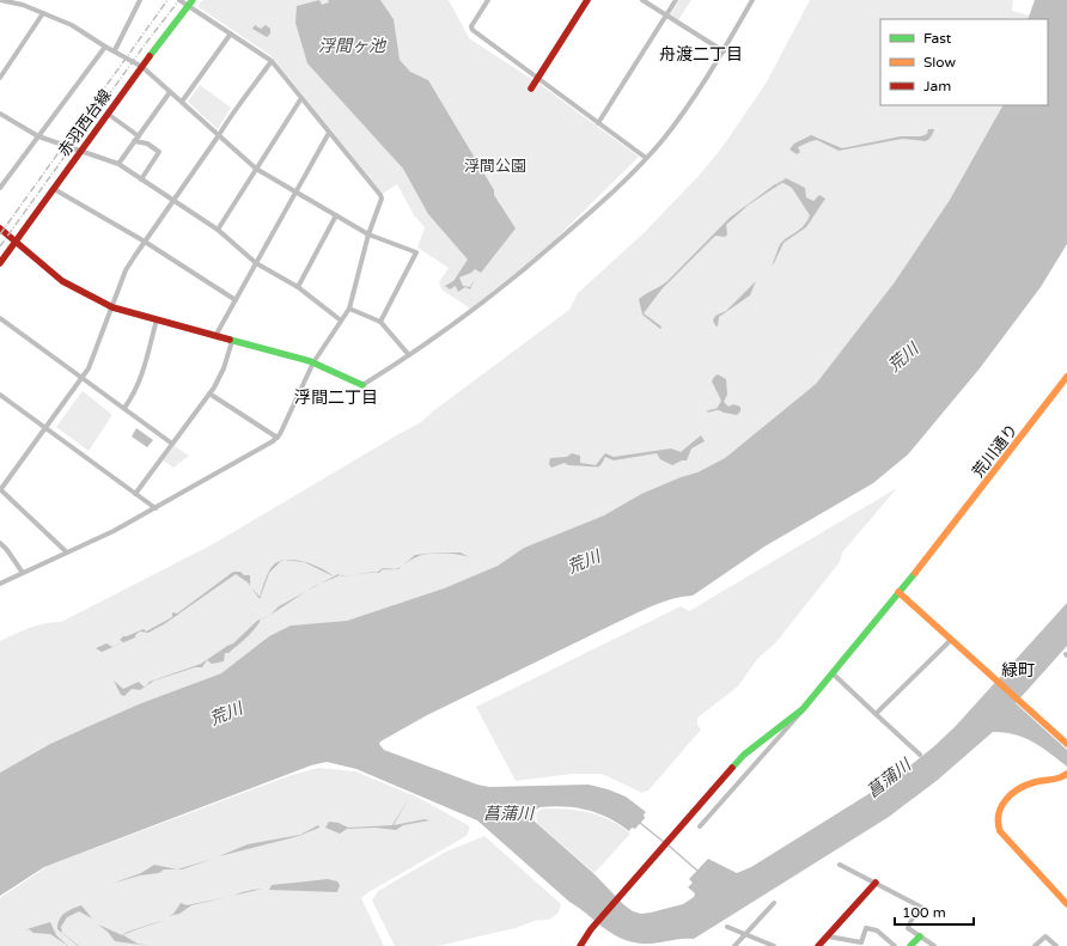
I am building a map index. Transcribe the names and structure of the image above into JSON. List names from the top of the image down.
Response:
{
  "streets": {
    "street": ["赤羽西台線", "荒川通り"]
  },
  "districts": ["舟渡二丁目", "浮間二丁目", "緑町"],
  "water": ["浮間ヶ池", "荒川", "菖蒲川"],
  "parks": ["浮間公園"],
  "legend": ["Fast", "Slow", "Jam"],
  "scale_bar": "100 m"
}
